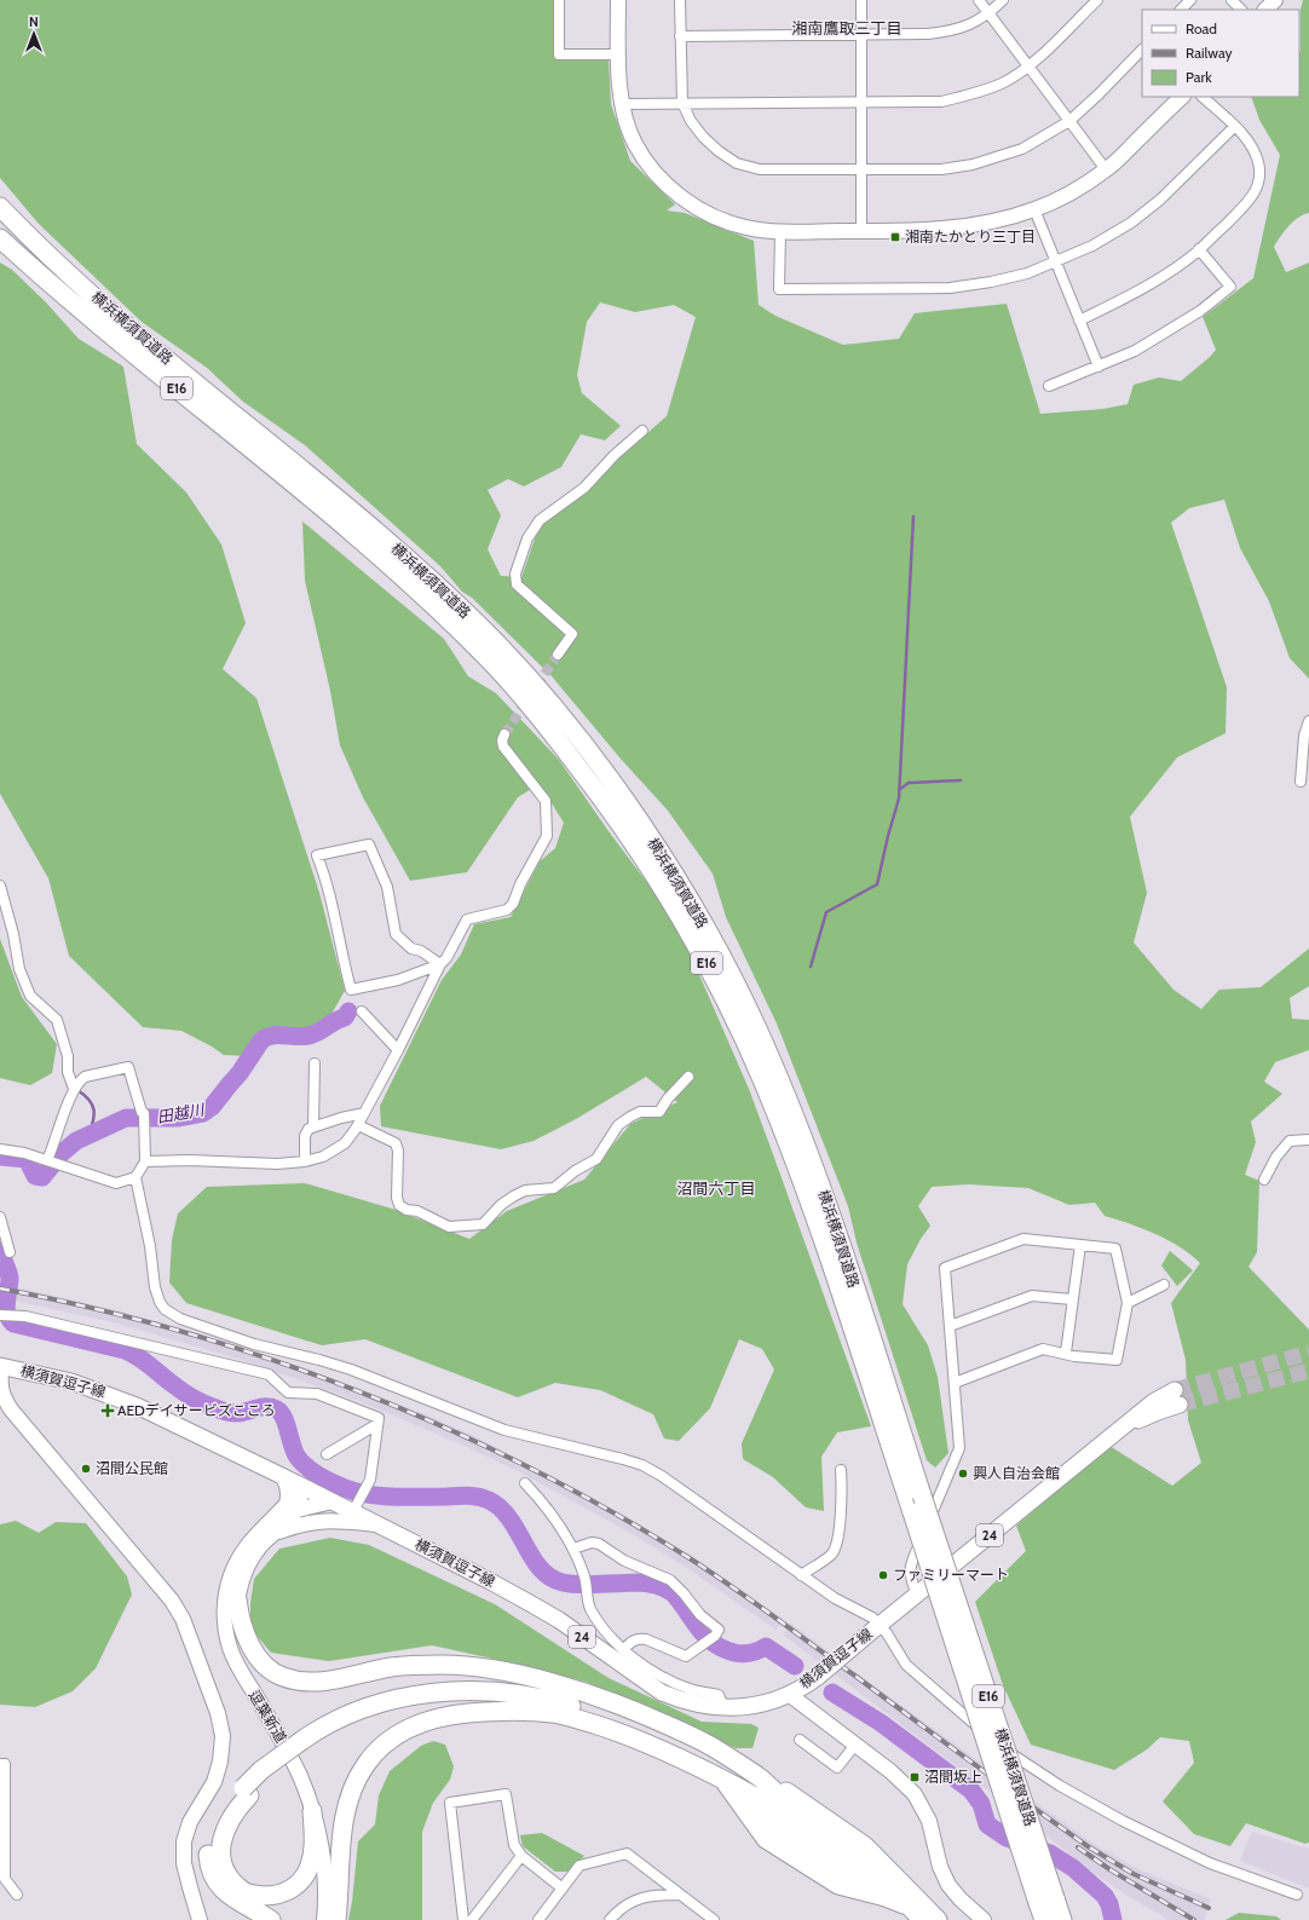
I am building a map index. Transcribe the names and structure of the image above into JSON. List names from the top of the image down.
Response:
{
  "streets": {
    "highway": ["横浜横須賀道路", "E16"],
    "main road": ["横須賀逗子線", "24"],
    "street": ["逗葉新道"]
  },
  "crossings": [
    ["横須賀逗子線", "24"]
  ],
  "districts": ["湘南鷹取三丁目", "沼間六丁目"],
  "water": ["田越川"],
  "places": {
    "transit": ["湘南たかとり三丁目", "沼間坂上"],
    "health": ["AEDデイサービズこころ"],
    "other": ["沼間公民館", "興人自治会館", "ファミリーマート"]
  },
  "legend": ["Road", "Railway", "Park"],
  "north": "top"
}
